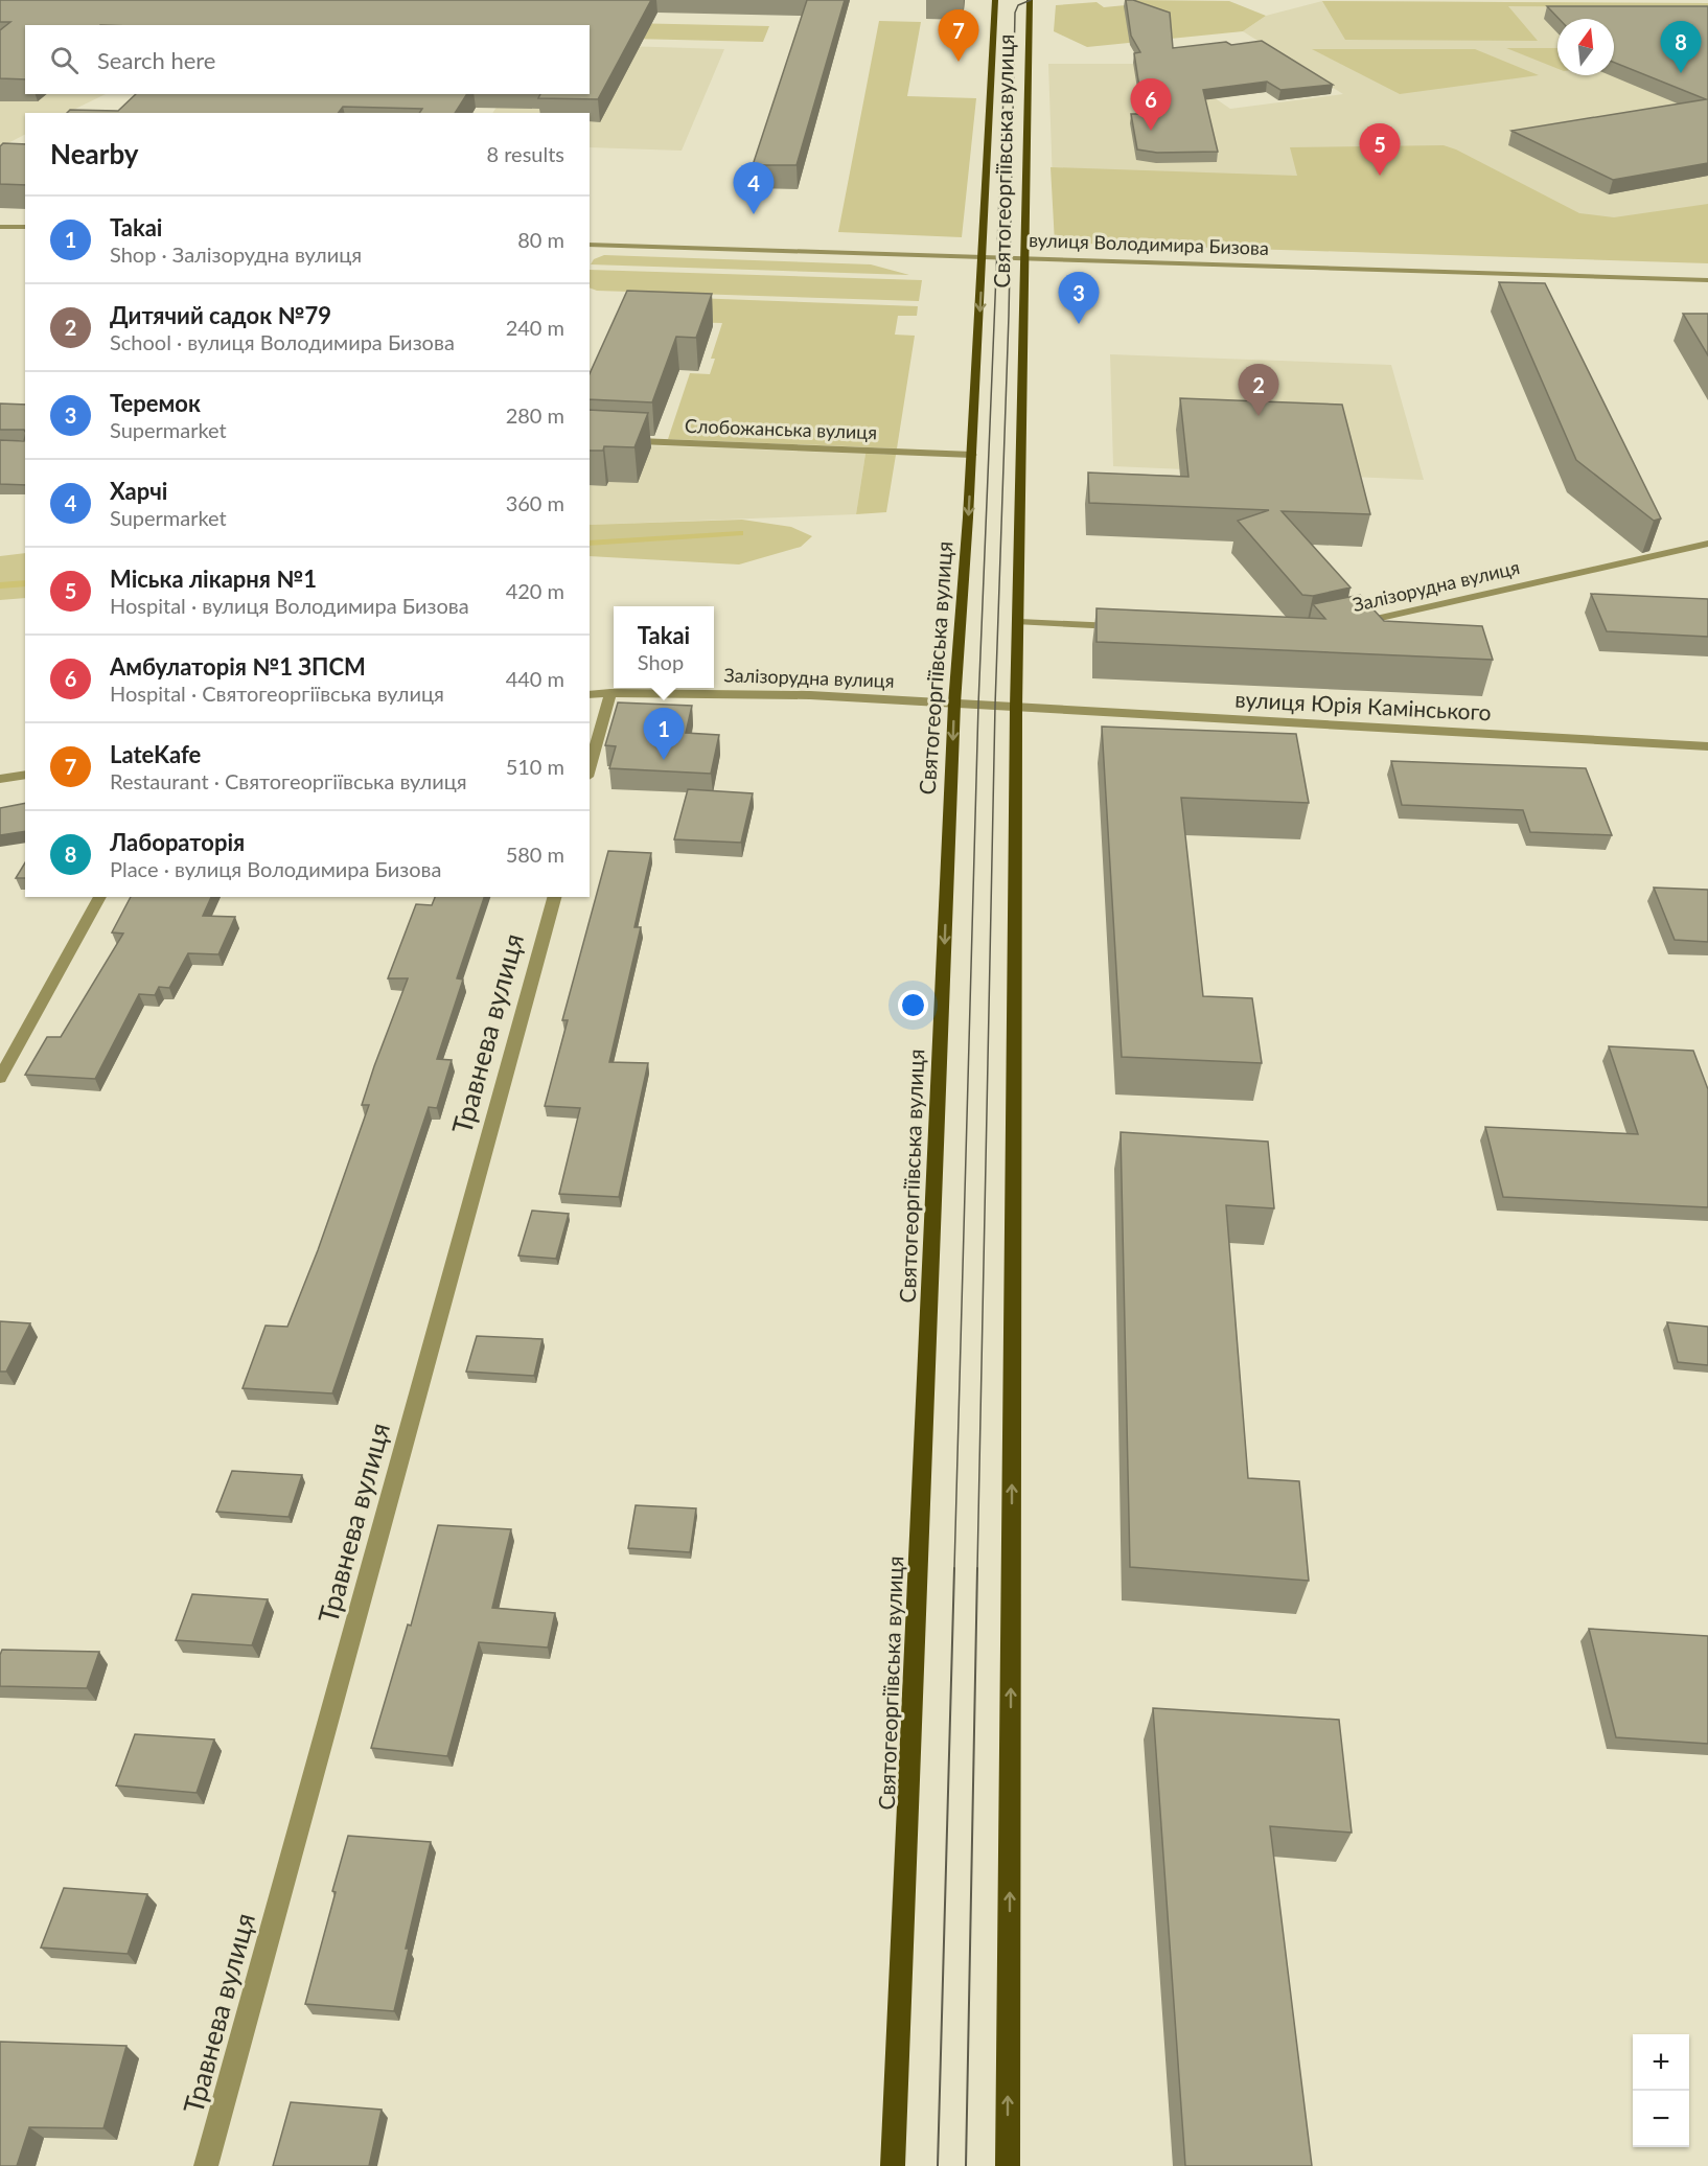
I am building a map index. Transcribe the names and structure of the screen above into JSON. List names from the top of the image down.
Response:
{
  "streets": {
    "main road": ["Святогеоргіївська вулиця"],
    "street": [
      "вулиця Володимира Бизова",
      "Слобожанська вулиця",
      "Залізорудна вулиця",
      "вулиця Юрія Камінського",
      "Травнева вулиця"
    ]
  },
  "crossings": [
    ["Святогеоргіївська вулиця", "вулиця Володимира Бизова"],
    ["Святогеоргіївська вулиця", "Слобожанська вулиця"],
    ["Святогеоргіївська вулиця", "Залізорудна вулиця"],
    ["Святогеоргіївська вулиця", "вулиця Юрія Камінського"],
    ["Залізорудна вулиця", "вулиця Юрія Камінського"]
  ],
  "north": "top",
  "page": {
    "pins": [
      "7",
      "8",
      "6",
      "5",
      "4",
      "3",
      "2",
      "1"
    ],
    "search": "Search here",
    "heading": ["Nearby", "8 results"],
    "list": [
      {
        "mark": "1",
        "name": "Takai",
        "note": "Shop · Залізорудна вулиця",
        "value": "80 m"
      },
      {
        "mark": "2",
        "name": "Дитячий садок №79",
        "note": "School · вулиця Володимира Бизова",
        "value": "240 m"
      },
      {
        "mark": "3",
        "name": "Теремок",
        "note": "Supermarket",
        "value": "280 m"
      },
      {
        "mark": "4",
        "name": "Харчі",
        "note": "Supermarket",
        "value": "360 m"
      },
      {
        "mark": "5",
        "name": "Міська лікарня №1",
        "note": "Hospital · вулиця Володимира Бизова",
        "value": "420 m"
      },
      {
        "mark": "6",
        "name": "Амбулаторія №1 ЗПСМ",
        "note": "Hospital · Святогеоргіївська вулиця",
        "value": "440 m"
      },
      {
        "mark": "7",
        "name": "LateKafe",
        "note": "Restaurant · Святогеоргіївська вулиця",
        "value": "510 m"
      },
      {
        "mark": "8",
        "name": "Лабораторія",
        "note": "Place · вулиця Володимира Бизова",
        "value": "580 m"
      }
    ],
    "popup": ["Takai", "Shop"],
    "map_buttons": ["+", "−"]
  }
}
